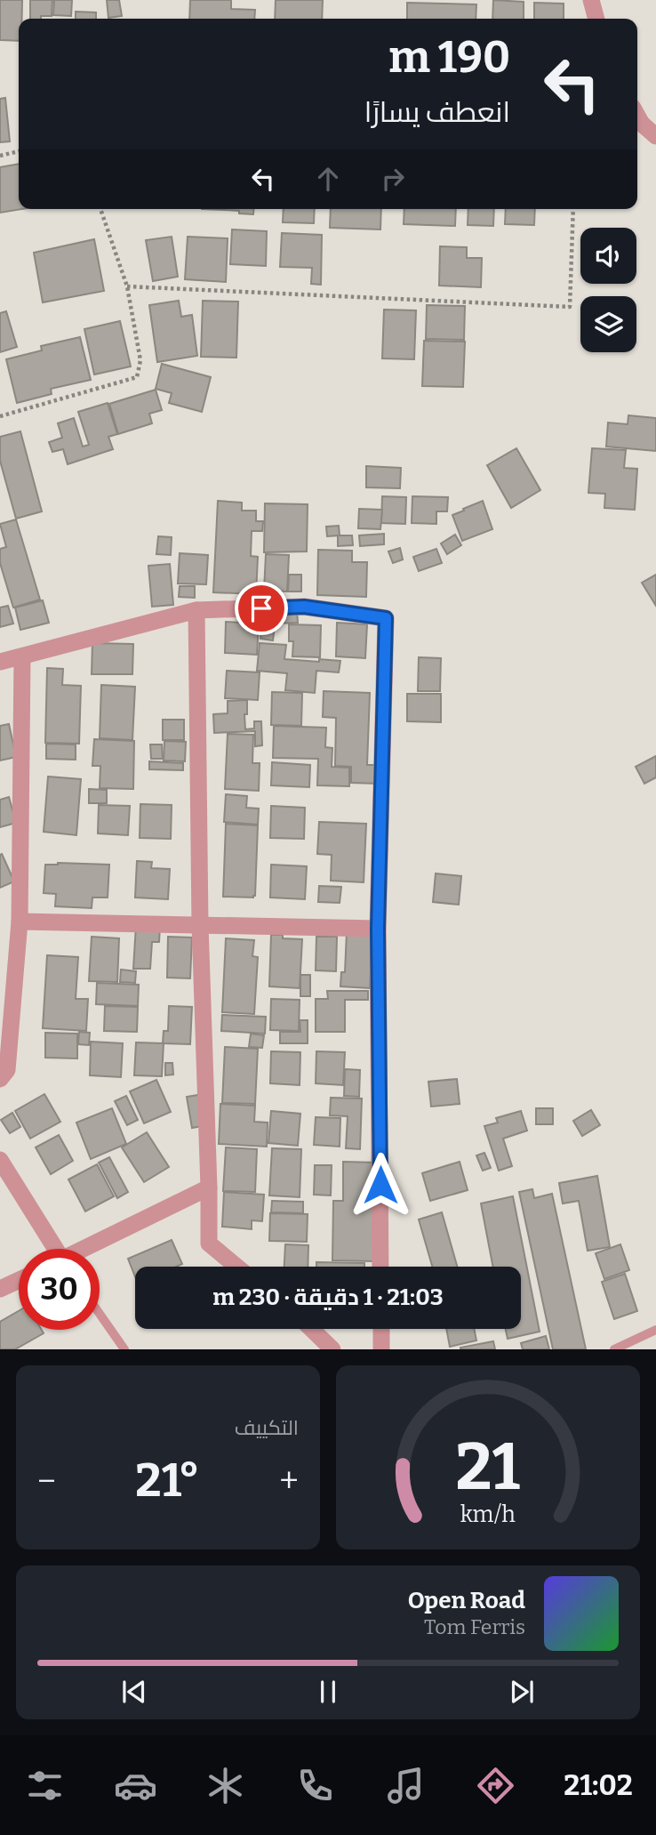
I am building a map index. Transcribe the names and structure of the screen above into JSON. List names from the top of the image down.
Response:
{
  "page": {
    "turn": ["190 m", "انعطف يسارًا"],
    "limit": "30",
    "trip": "21:03 · 1 دقيقة · 230 m",
    "tile": "التكييف",
    "heat": ["−", "21°", "+"],
    "song": ["Open Road", "Tom Ferris"],
    "tabs": "21:02",
    "gauge": ["21", "km/h"]
  }
}
